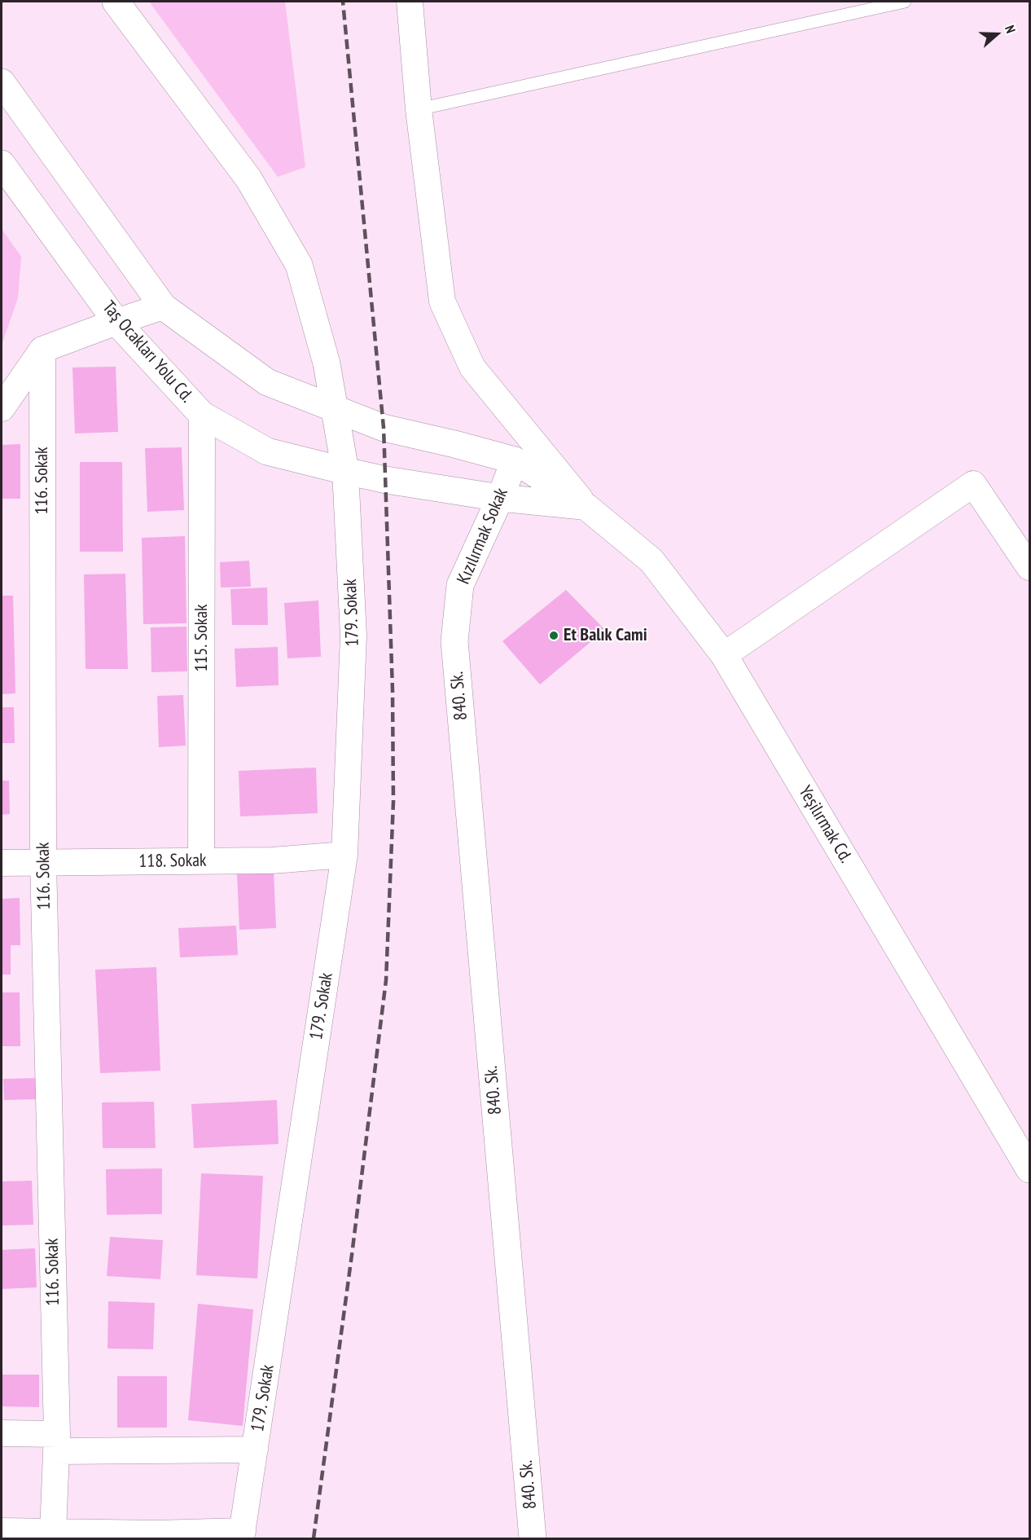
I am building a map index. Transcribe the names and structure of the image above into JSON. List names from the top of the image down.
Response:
{
  "streets": {
    "main road": [
      "Taş Ocakları Yolu Cd.",
      "Kızılırmak Sokak",
      "840. Sk.",
      "Yeşilırmak Cd."
    ],
    "street": [
      "116. Sokak",
      "179. Sokak",
      "115. Sokak",
      "118. Sokak"
    ]
  },
  "crossings": [
    ["Taş Ocakları Yolu Cd.", "Kızılırmak Sokak"],
    ["Taş Ocakları Yolu Cd.", "179. Sokak"],
    ["Taş Ocakları Yolu Cd.", "115. Sokak"],
    ["Taş Ocakları Yolu Cd.", "Yeşilırmak Cd."],
    ["116. Sokak", "118. Sokak"],
    ["Kızılırmak Sokak", "840. Sk."],
    ["Kızılırmak Sokak", "Yeşilırmak Cd."],
    ["179. Sokak", "118. Sokak"],
    ["115. Sokak", "118. Sokak"]
  ],
  "places": ["Et Balık Cami"],
  "north": "right"
}
